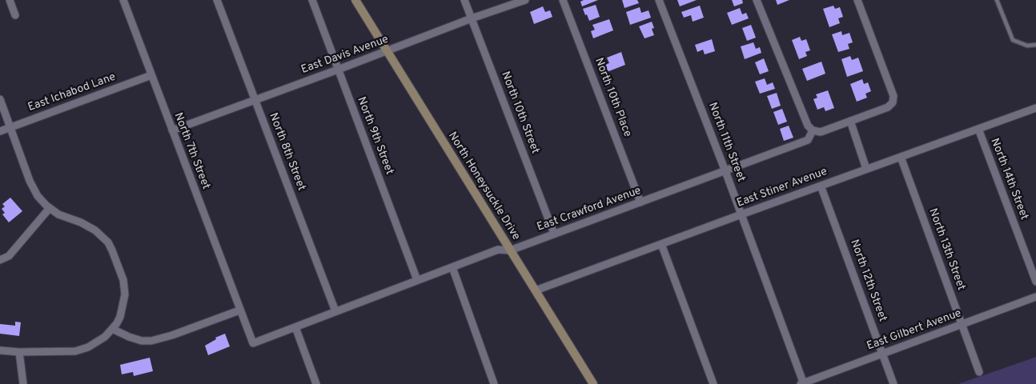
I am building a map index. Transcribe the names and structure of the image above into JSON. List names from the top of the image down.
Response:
{
  "streets": {
    "street": [
      "East Davis Avenue",
      "East Ichabod Lane",
      "North 10th Place",
      "North 10th Street",
      "North 9th Street",
      "North 11th Street",
      "North 7th Street",
      "North 8th Street",
      "North 14th Street",
      "North Honeysuckle Drive",
      "East Stiner Avenue",
      "East Crawford Avenue",
      "North 13th Street",
      "North 12th Street",
      "East Gilbert Avenue"
    ]
  },
  "crossings": [
    ["East Davis Avenue", "North 10th Street"],
    ["East Davis Avenue", "North 9th Street"],
    ["East Davis Avenue", "North 7th Street"],
    ["East Davis Avenue", "North 8th Street"],
    ["East Davis Avenue", "North Honeysuckle Drive"],
    ["East Ichabod Lane", "North 7th Street"],
    ["North 10th Place", "East Crawford Avenue"],
    ["North 10th Street", "East Crawford Avenue"],
    ["North 9th Street", "East Crawford Avenue"],
    ["North 11th Street", "East Stiner Avenue"],
    ["North 11th Street", "East Crawford Avenue"],
    ["North 11th Street", "East Gilbert Avenue"],
    ["North 7th Street", "East Crawford Avenue"],
    ["North 8th Street", "East Crawford Avenue"],
    ["North 14th Street", "East Stiner Avenue"],
    ["North Honeysuckle Drive", "East Stiner Avenue"],
    ["North Honeysuckle Drive", "East Crawford Avenue"],
    ["East Stiner Avenue", "North 13th Street"],
    ["East Stiner Avenue", "North 12th Street"],
    ["North 13th Street", "East Gilbert Avenue"],
    ["North 12th Street", "East Gilbert Avenue"]
  ]
}
